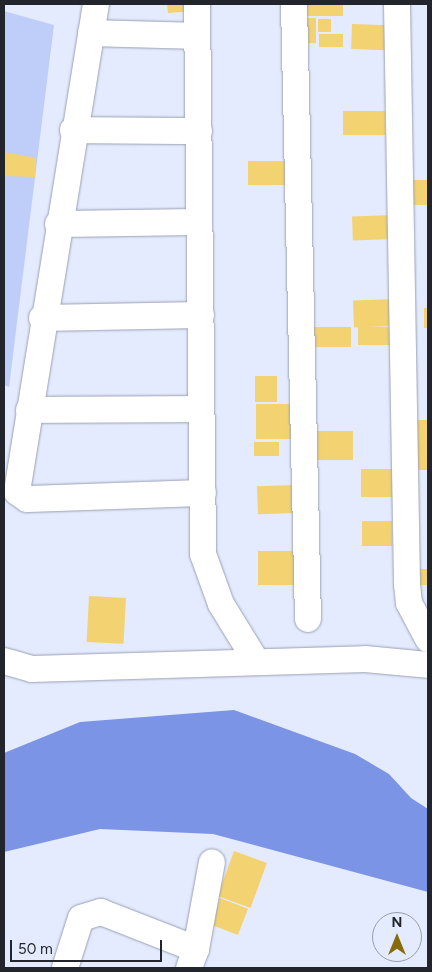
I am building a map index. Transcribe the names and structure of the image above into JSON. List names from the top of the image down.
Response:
{
  "scale_bar": "50 m",
  "north": "top"
}
